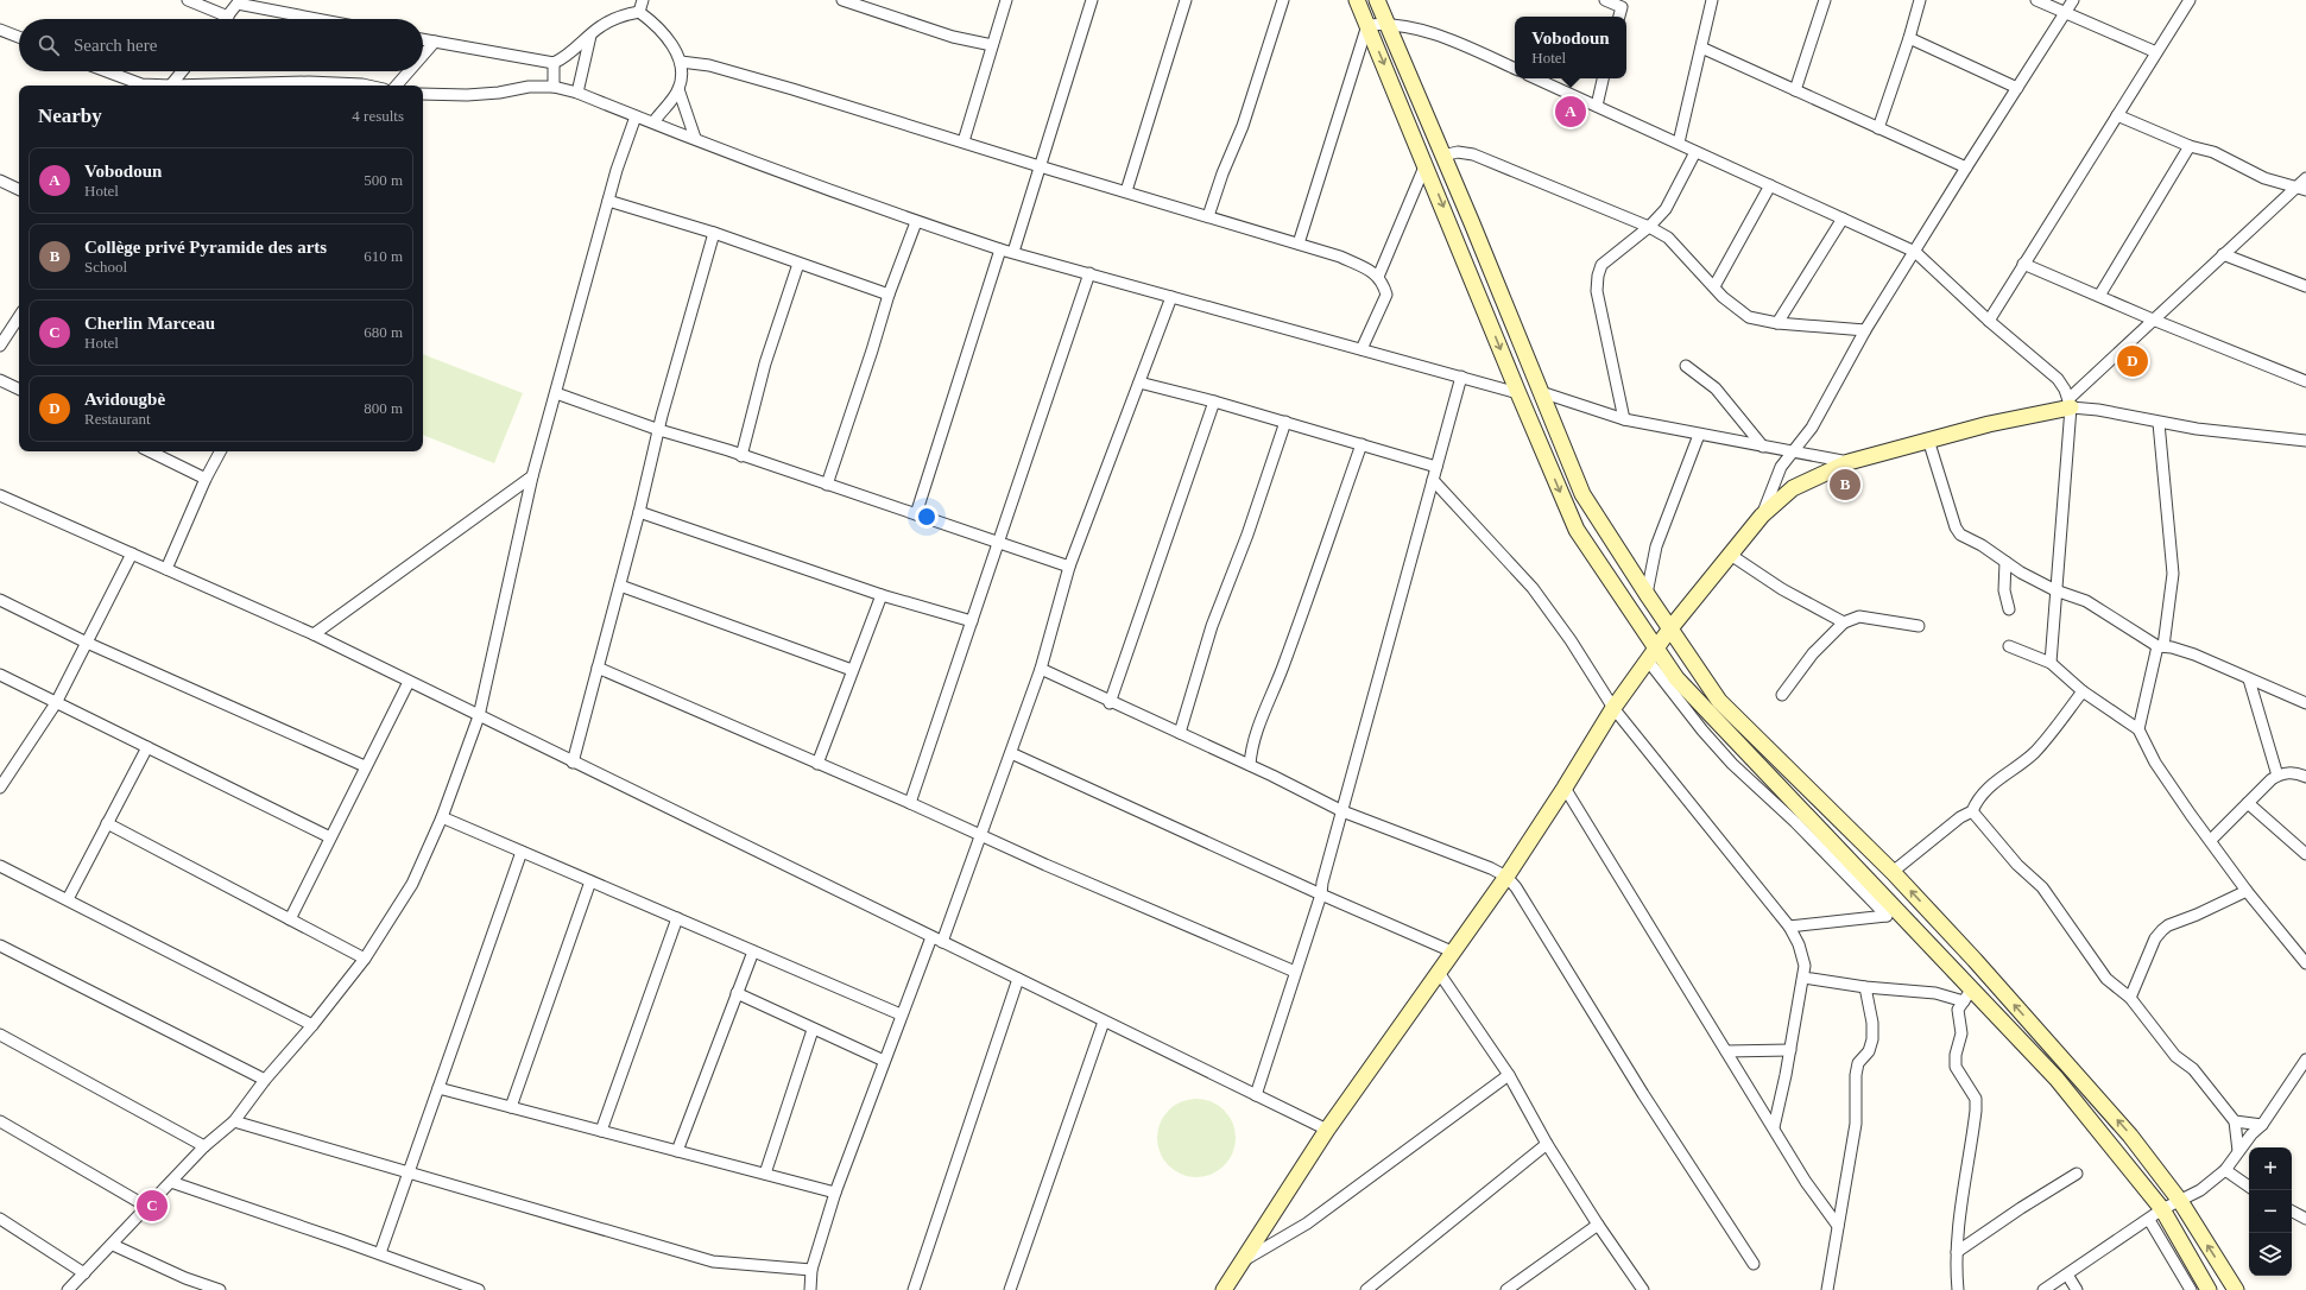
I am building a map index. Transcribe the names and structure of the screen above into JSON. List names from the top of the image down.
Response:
{
  "page": {
    "popup": ["Vobodoun", "Hotel"],
    "search": "Search here",
    "heading": ["Nearby", "4 results"],
    "pins": [
      "A",
      "D",
      "B",
      "C"
    ],
    "list": [
      {
        "mark": "A",
        "name": "Vobodoun",
        "note": "Hotel",
        "value": "500 m"
      },
      {
        "mark": "B",
        "name": "Collège privé Pyramide des arts",
        "note": "School",
        "value": "610 m"
      },
      {
        "mark": "C",
        "name": "Cherlin Marceau",
        "note": "Hotel",
        "value": "680 m"
      },
      {
        "mark": "D",
        "name": "Avidougbè",
        "note": "Restaurant",
        "value": "800 m"
      }
    ],
    "map_buttons": ["+", "−"]
  }
}
